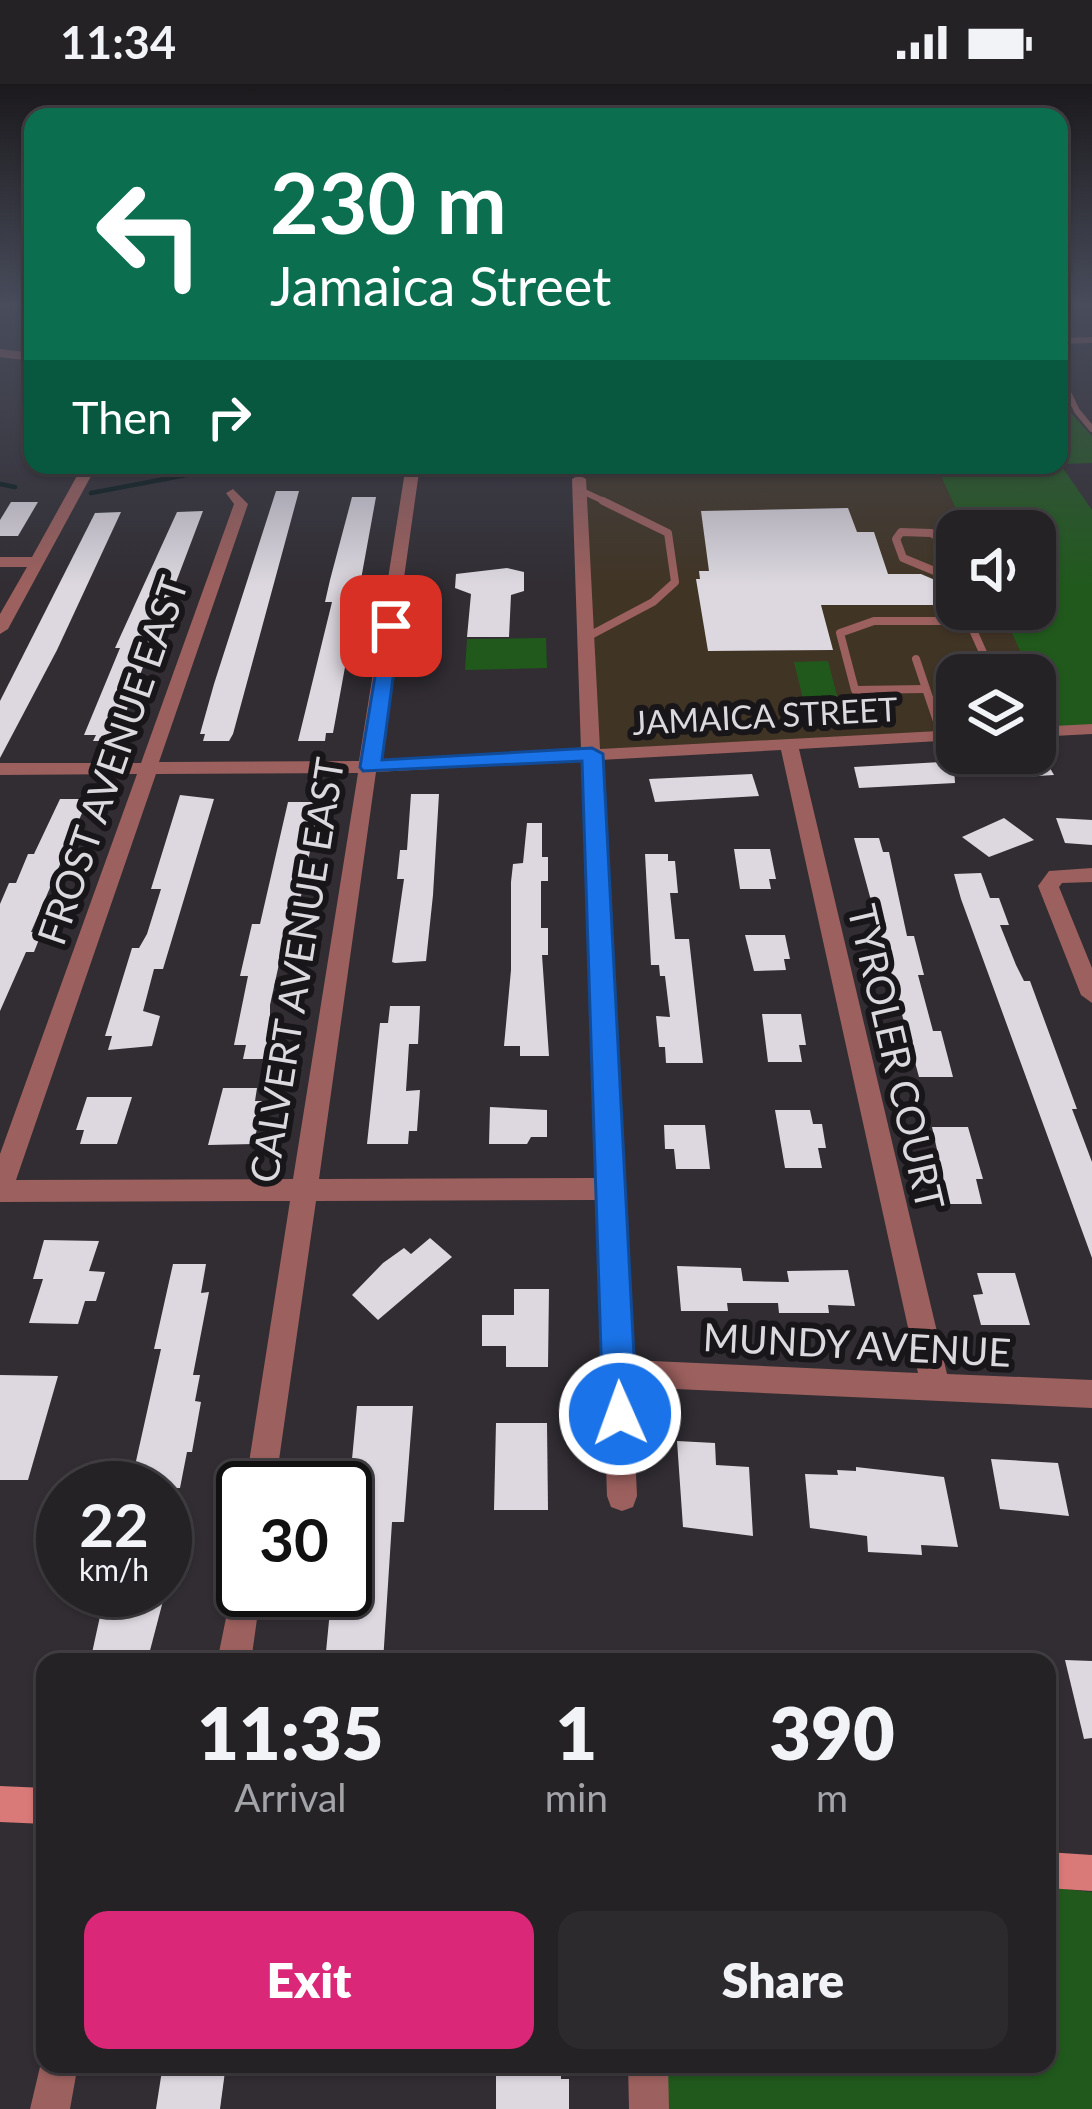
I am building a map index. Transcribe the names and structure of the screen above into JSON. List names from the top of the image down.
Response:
{
  "streets": {
    "street": [
      "JAMAICA STREET",
      "FROST AVENUE EAST",
      "CALVERT AVENUE EAST",
      "TYROLER COURT",
      "MUNDY AVENUE"
    ]
  },
  "crossings": [
    ["JAMAICA STREET", "FROST AVENUE EAST"],
    ["JAMAICA STREET", "CALVERT AVENUE EAST"],
    ["JAMAICA STREET", "TYROLER COURT"],
    ["TYROLER COURT", "MUNDY AVENUE"]
  ],
  "page": {
    "status": "11:34",
    "turn": ["230 m", "Jamaica Street"],
    "then": "Then",
    "speed": "22 km/h",
    "limit": "30",
    "eta": [
      "11:35",
      "Arrival",
      "1",
      "min",
      "390",
      "m"
    ],
    "buttons": ["Exit", "Share"]
  }
}
